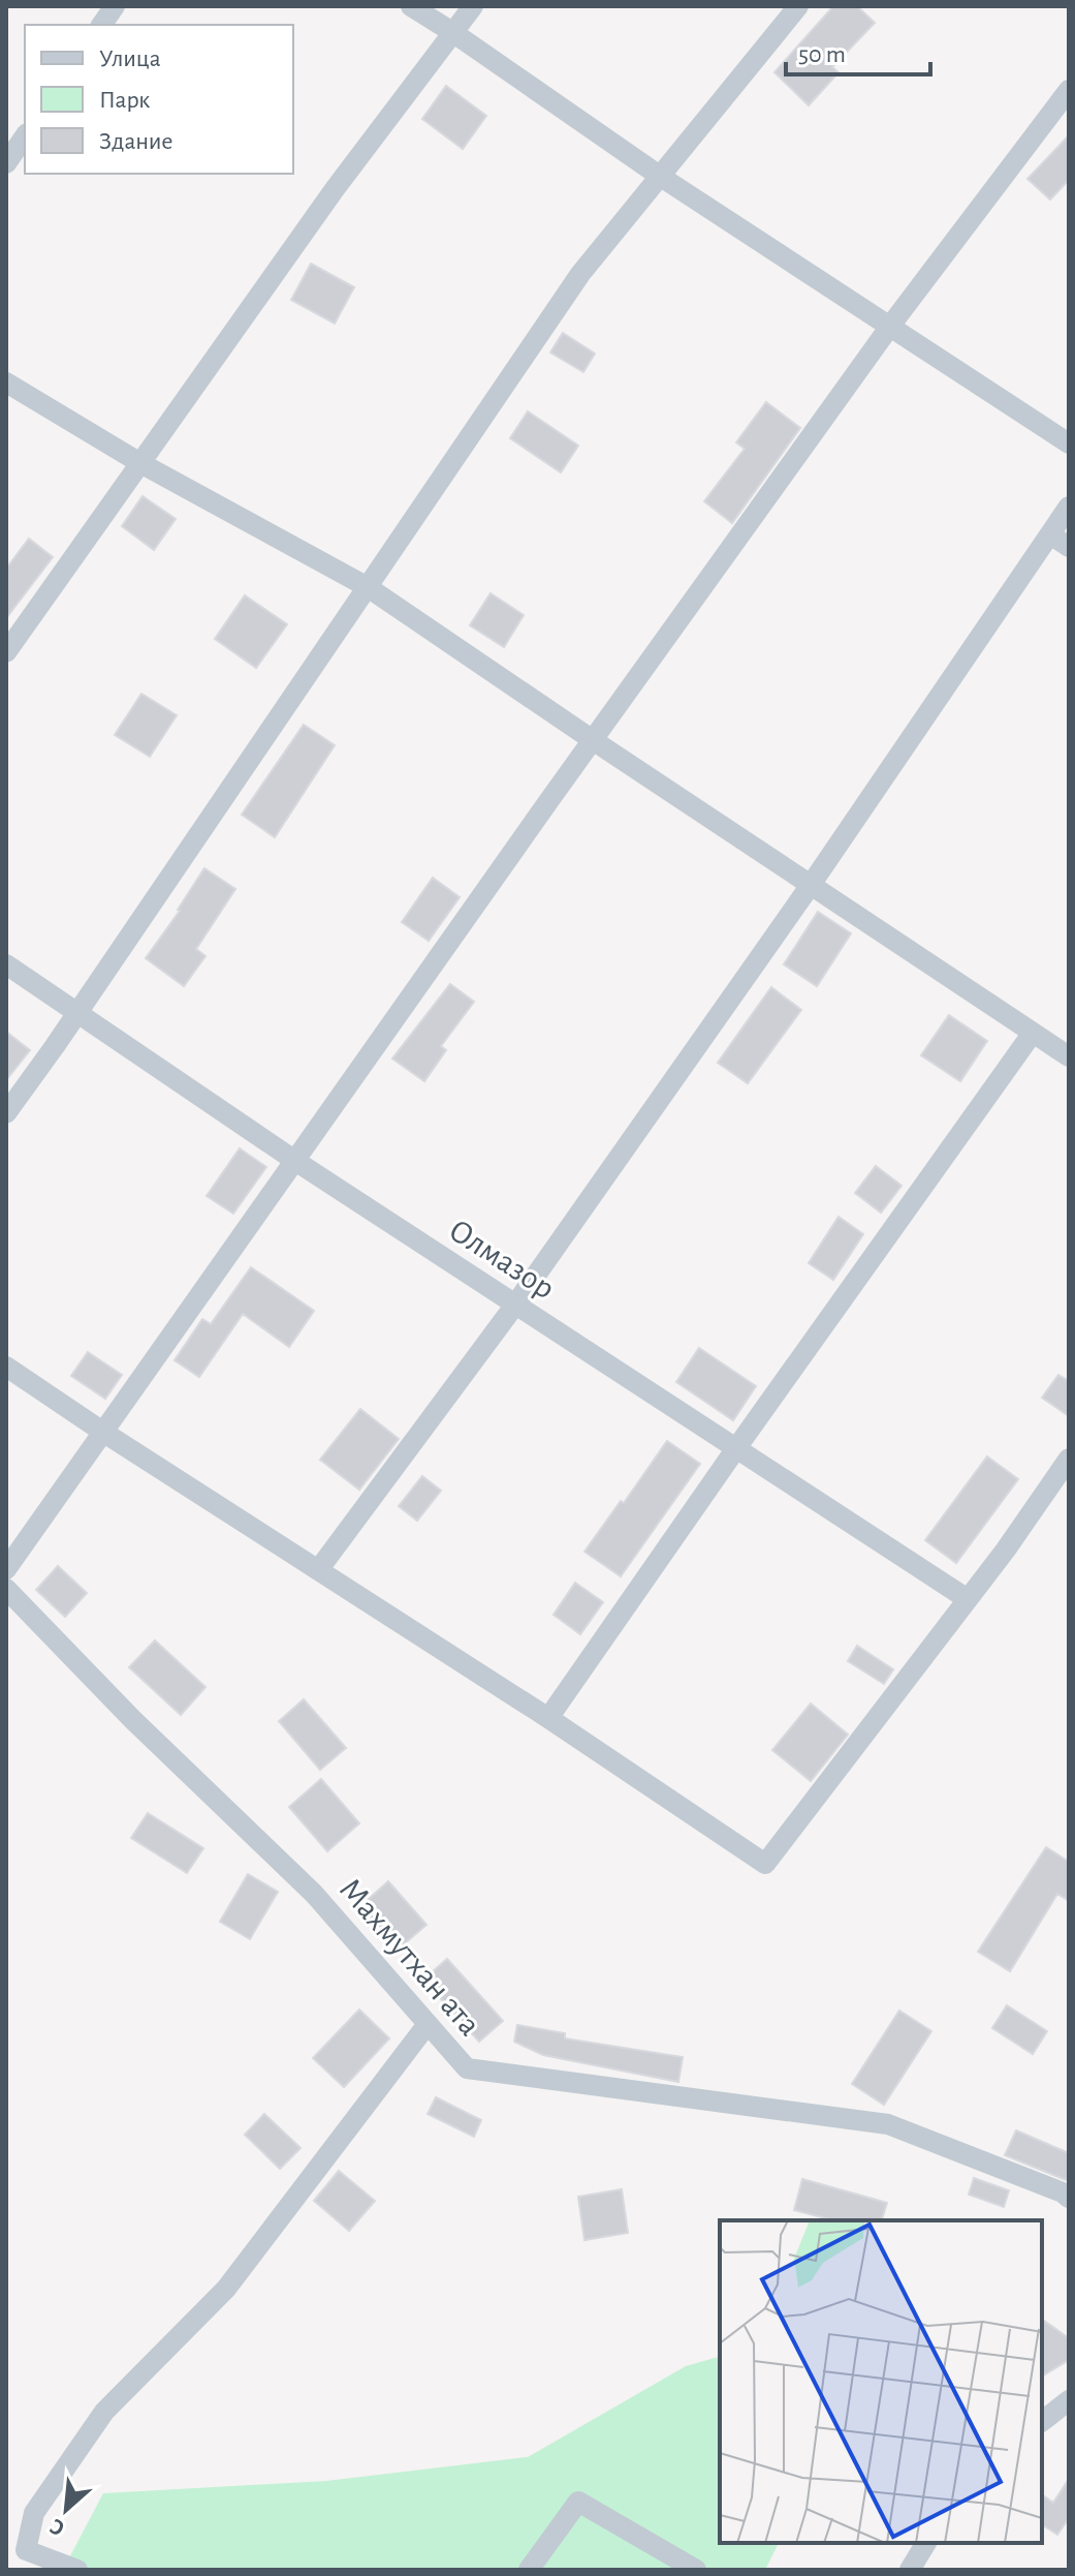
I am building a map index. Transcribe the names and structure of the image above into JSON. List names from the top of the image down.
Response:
{
  "streets": {
    "street": ["Олмазор", "Махмутхан ата"]
  },
  "legend": ["Улица", "Парк", "Здание"],
  "scale_bar": "50 m",
  "north": "bottom left"
}
